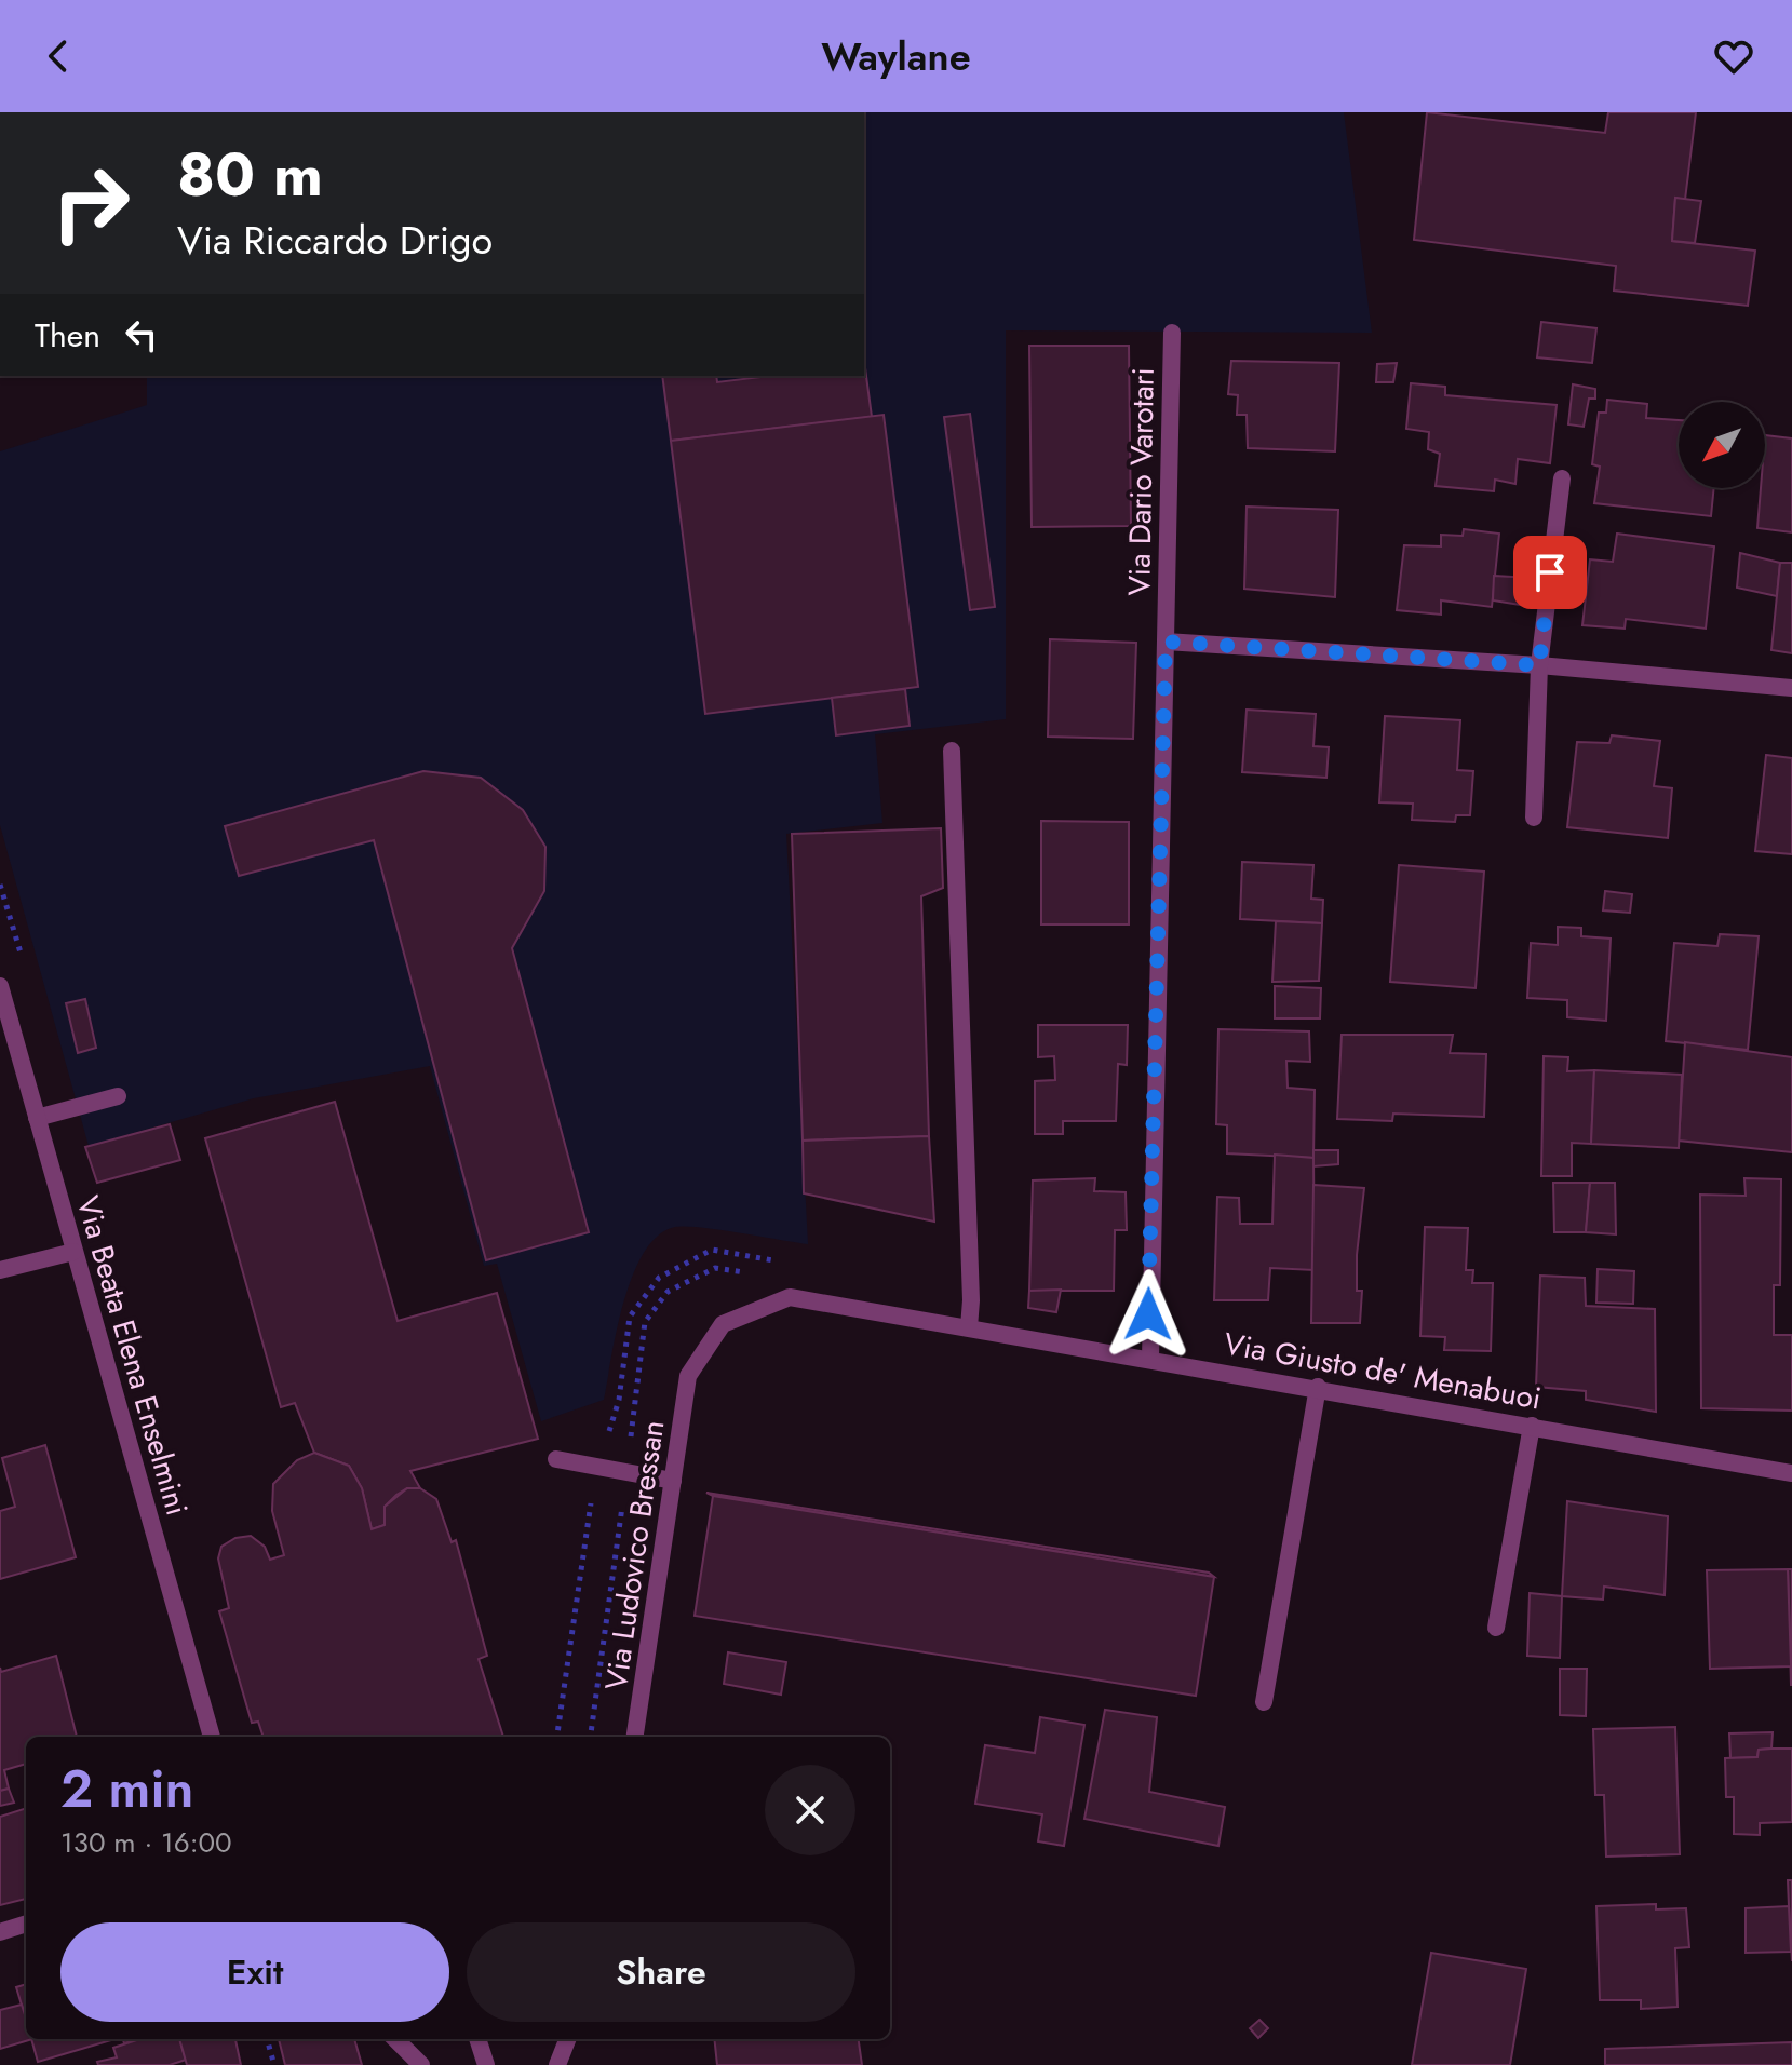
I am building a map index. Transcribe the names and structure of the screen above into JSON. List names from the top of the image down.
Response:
{
  "streets": {
    "street": [
      "Via Dario Varotari",
      "Via Beata Elena Enselmini",
      "Via Giusto de' Menabuoi",
      "Via Ludovico Bressan"
    ]
  },
  "crossings": [
    ["Via Dario Varotari", "Via Giusto de' Menabuoi"],
    ["Via Giusto de' Menabuoi", "Via Ludovico Bressan"]
  ],
  "north": "bottom left",
  "page": {
    "header": "Waylane",
    "turn": ["80 m", "Via Riccardo Drigo"],
    "then": "Then",
    "heading": ["2 min", "130 m · 16:00"],
    "buttons": ["Exit", "Share"]
  }
}
